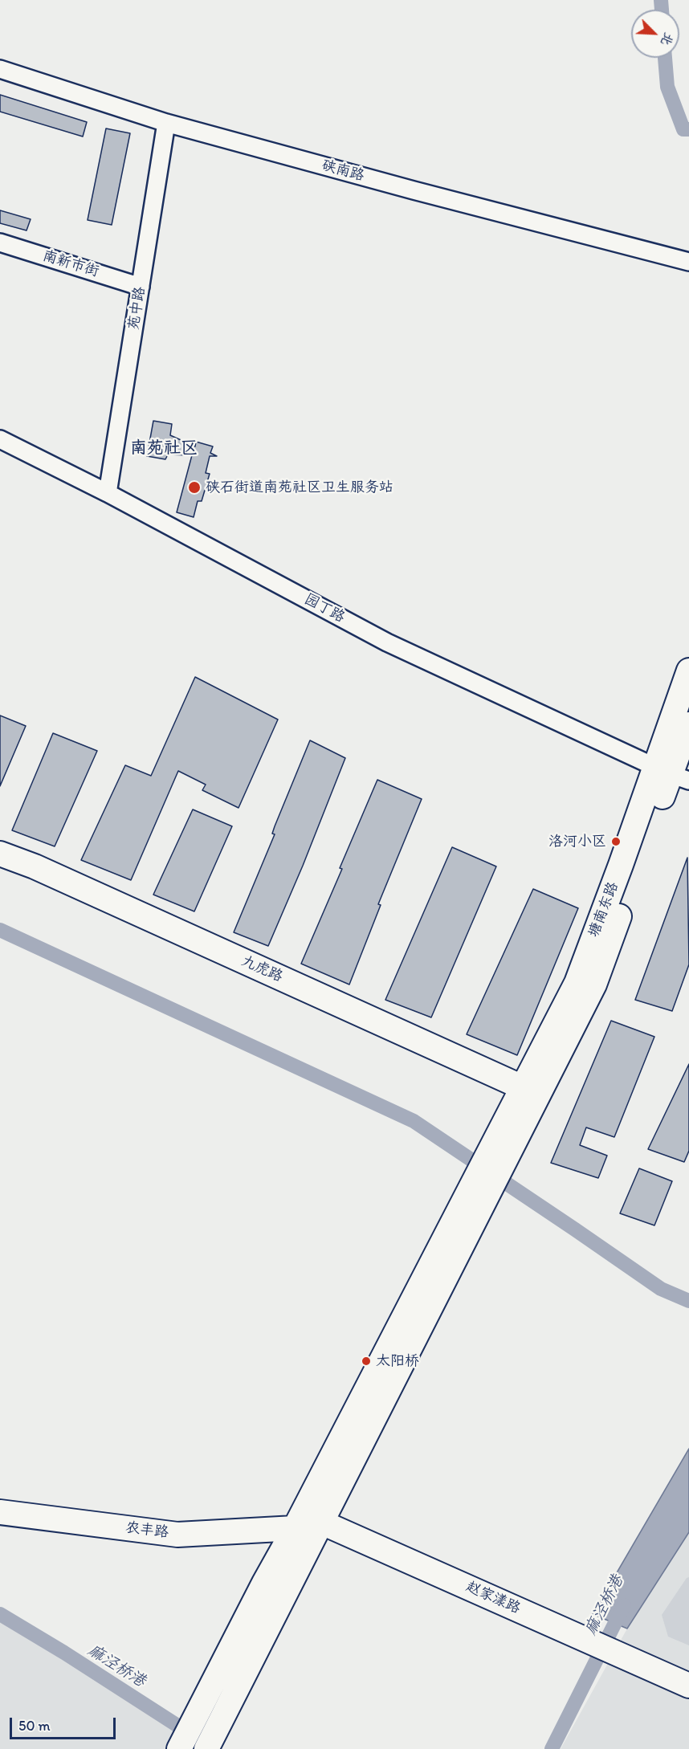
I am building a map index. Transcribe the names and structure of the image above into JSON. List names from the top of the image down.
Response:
{
  "streets": {
    "main road": [
      "塘南东路",
      "九虎路",
      "农丰路",
      "赵家漾路"
    ],
    "street": [
      "硖南路",
      "南新市街",
      "苑中路",
      "园丁路"
    ]
  },
  "crossings": [
    ["硖南路", "苑中路"],
    ["南新市街", "苑中路"],
    ["苑中路", "园丁路"],
    ["园丁路", "塘南东路"],
    ["塘南东路", "九虎路"]
  ],
  "districts": ["南苑社区"],
  "water": ["麻泾桥港"],
  "places": ["硖石街道南苑社区卫生服务站", "洛河小区", "太阳桥"],
  "scale_bar": "50 m",
  "north": "bottom right"
}
